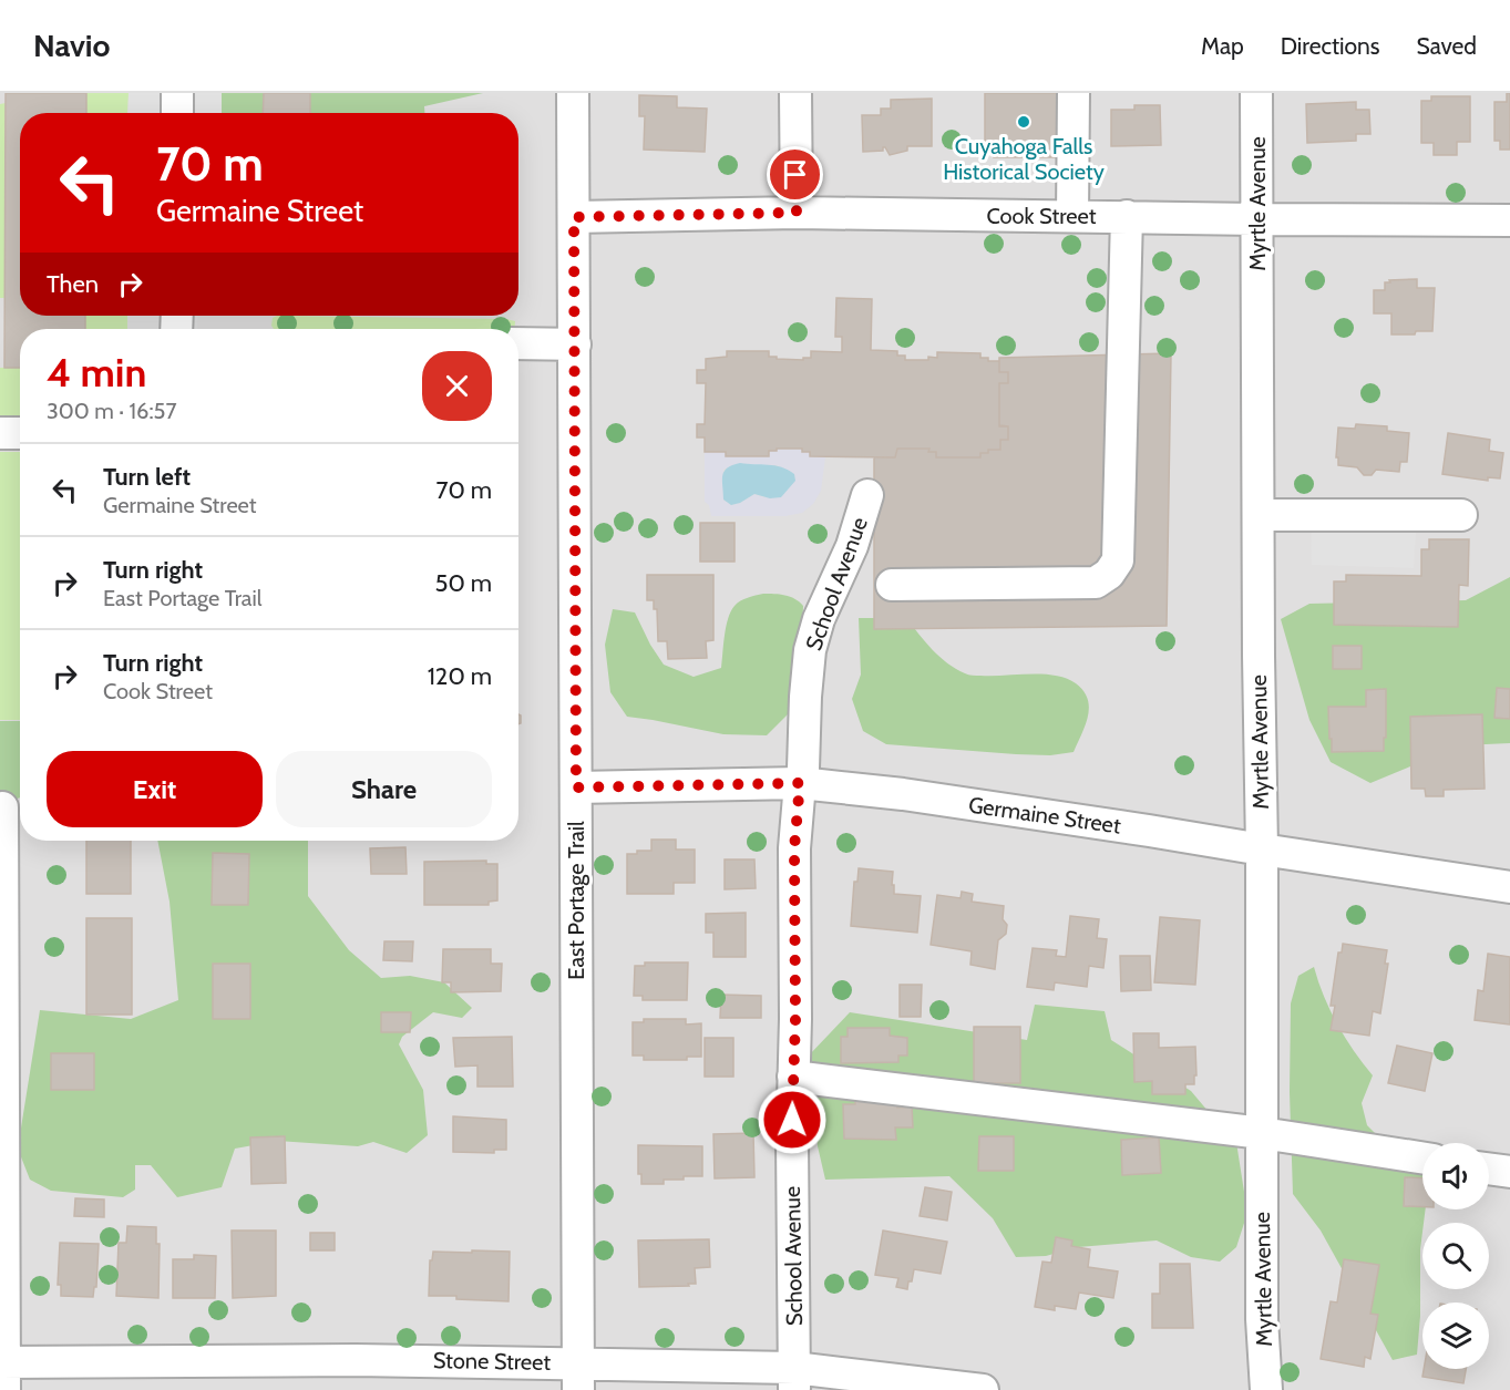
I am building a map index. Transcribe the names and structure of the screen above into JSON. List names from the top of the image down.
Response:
{
  "streets": {
    "street": [
      "Myrtle Avenue",
      "Cook Street",
      "School Avenue",
      "Germaine Street",
      "East Portage Trail",
      "Stone Street"
    ]
  },
  "crossings": [
    ["Myrtle Avenue", "Cook Street"],
    ["Myrtle Avenue", "Germaine Street"],
    ["Cook Street", "East Portage Trail"],
    ["School Avenue", "Germaine Street"],
    ["School Avenue", "Stone Street"],
    ["Germaine Street", "East Portage Trail"],
    ["East Portage Trail", "Stone Street"]
  ],
  "places": ["Cuyahoga Falls Historical Society"],
  "page": {
    "header": "Navio",
    "nav": ["Map", "Directions", "Saved"],
    "turn": ["70 m", "Germaine Street"],
    "then": "Then",
    "heading": ["4 min", "300 m · 16:57"],
    "list": [
      {
        "name": "Turn left",
        "note": "Germaine Street",
        "value": "70 m"
      },
      {
        "name": "Turn right",
        "note": "East Portage Trail",
        "value": "50 m"
      },
      {
        "name": "Turn right",
        "note": "Cook Street",
        "value": "120 m"
      }
    ],
    "buttons": ["Exit", "Share"]
  }
}
